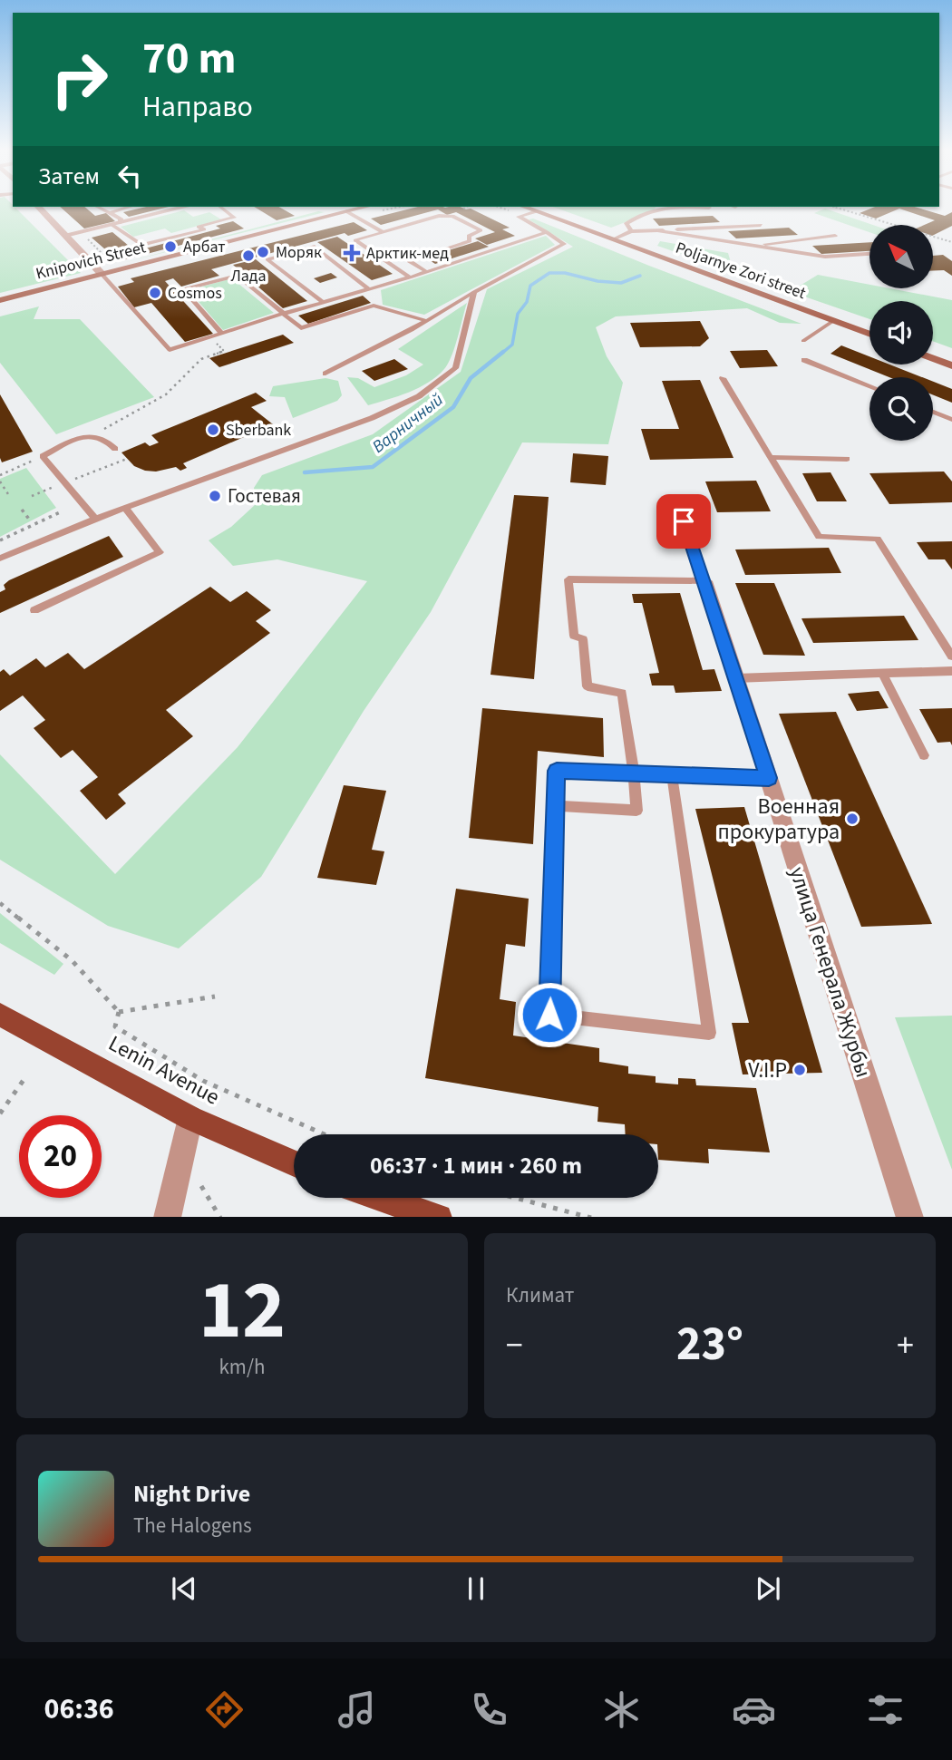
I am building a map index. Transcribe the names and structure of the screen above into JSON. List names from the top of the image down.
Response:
{
  "streets": {
    "main road": ["Knipovich Street", "Poljarnye Zori street", "Lenin Avenue"],
    "street": ["улица Генерала Журбы"]
  },
  "water": ["Варничный"],
  "places": {
    "other": [
      "Арбат",
      "Моряк",
      "Лада",
      "Cosmos",
      "Sberbank",
      "Гостевая",
      "Военная прокуратура",
      "V.I.P"
    ],
    "health": ["Арктик-мед"]
  },
  "north": "top left",
  "page": {
    "turn": ["70 m", "Направо"],
    "then": "Затем",
    "limit": "20",
    "trip": "06:37 · 1 мин · 260 m",
    "tile": [
      ["12", "km/h"],
      "Климат"
    ],
    "heat": ["−", "23°", "+"],
    "song": ["Night Drive", "The Halogens"],
    "tabs": "06:36"
  }
}
